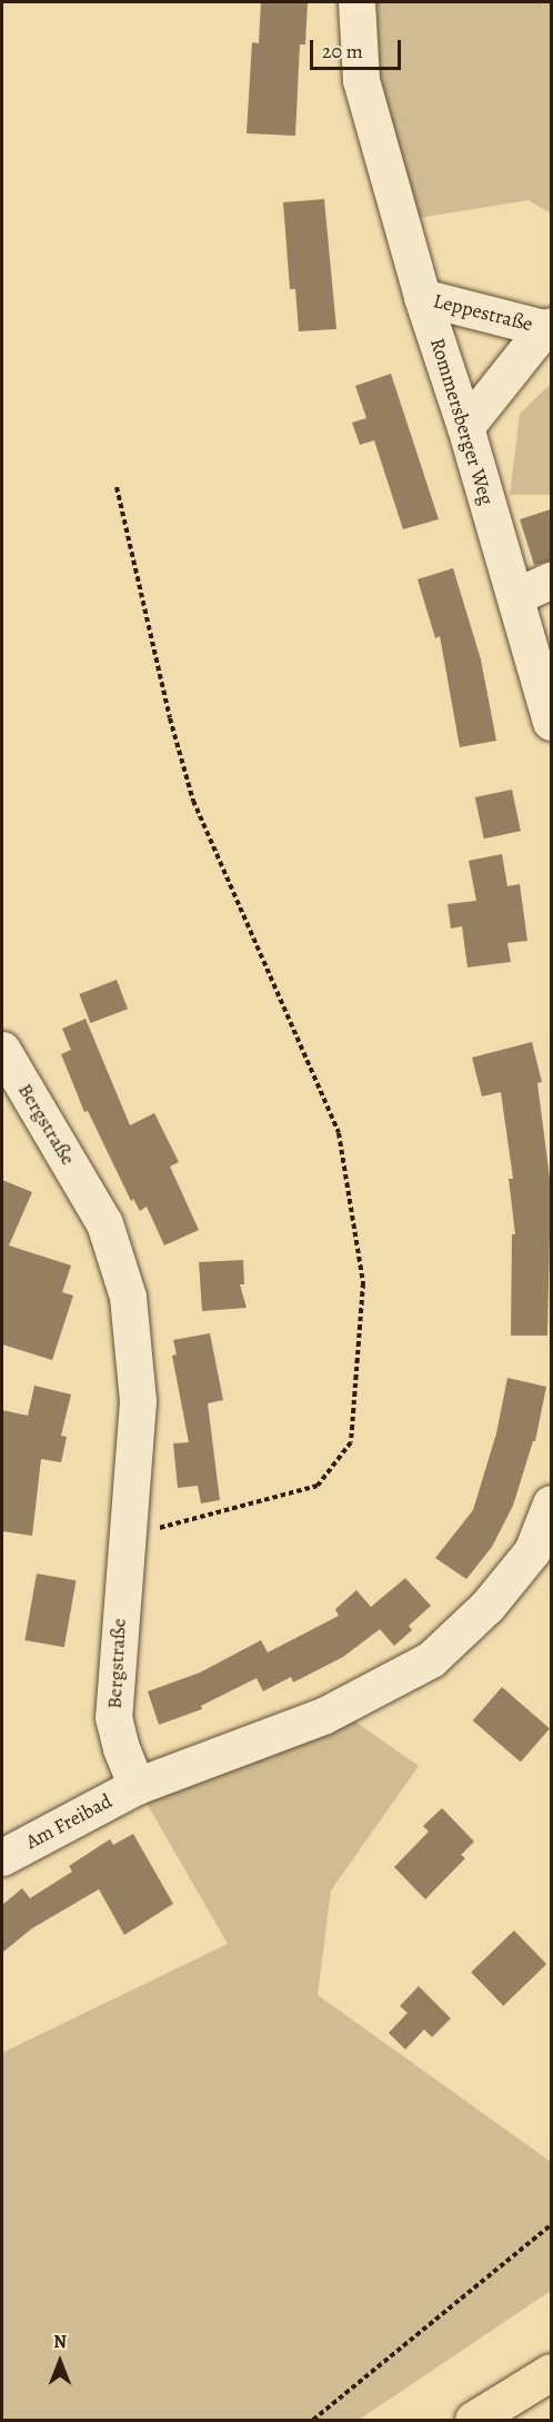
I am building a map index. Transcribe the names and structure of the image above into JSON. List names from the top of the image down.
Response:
{
  "streets": {
    "street": [
      "Leppestraße",
      "Rommersberger Weg",
      "Bergstraße",
      "Am Freibad"
    ]
  },
  "crossings": [
    ["Leppestraße", "Rommersberger Weg"],
    ["Bergstraße", "Am Freibad"]
  ],
  "scale_bar": "20 m",
  "north": "top"
}
